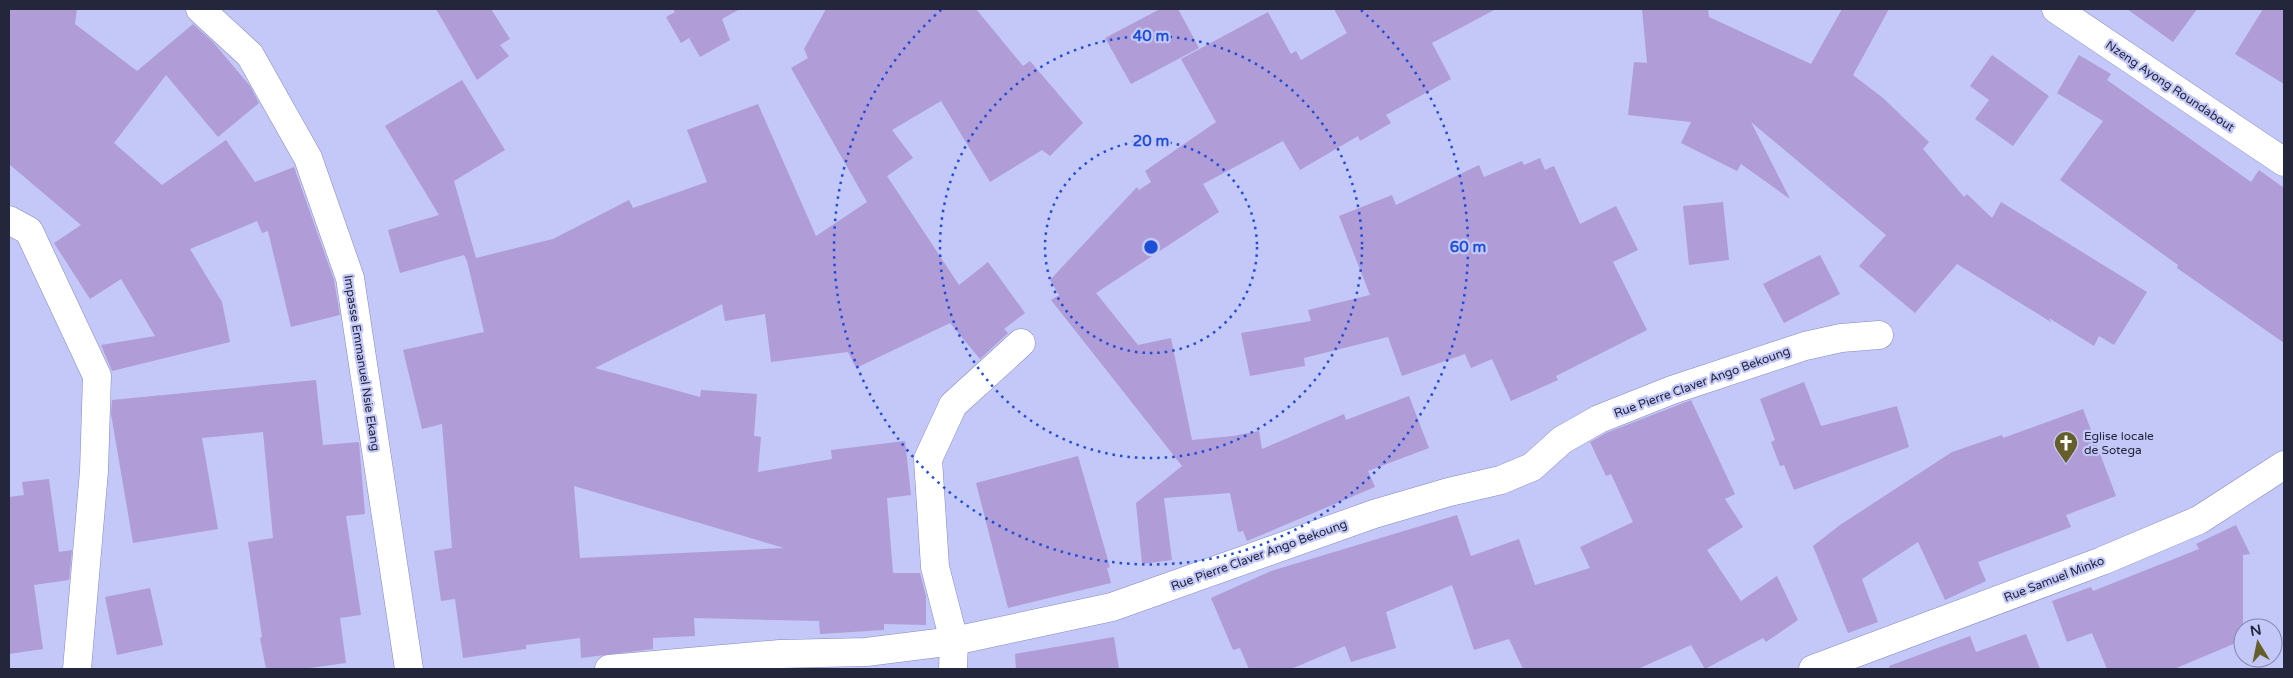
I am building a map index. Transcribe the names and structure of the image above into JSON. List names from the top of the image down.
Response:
{
  "streets": {
    "street": [
      "Nzeng Ayong Roundabout",
      "Impasse Emmanuel Nsie Ekang",
      "Rue Pierre Claver Ango Bekoung",
      "Rue Samuel Minko"
    ]
  },
  "places": {
    "church": ["Eglise locale de Sotega"]
  },
  "north": "top",
  "rings": ["40 m", "20 m", "60 m"]
}
